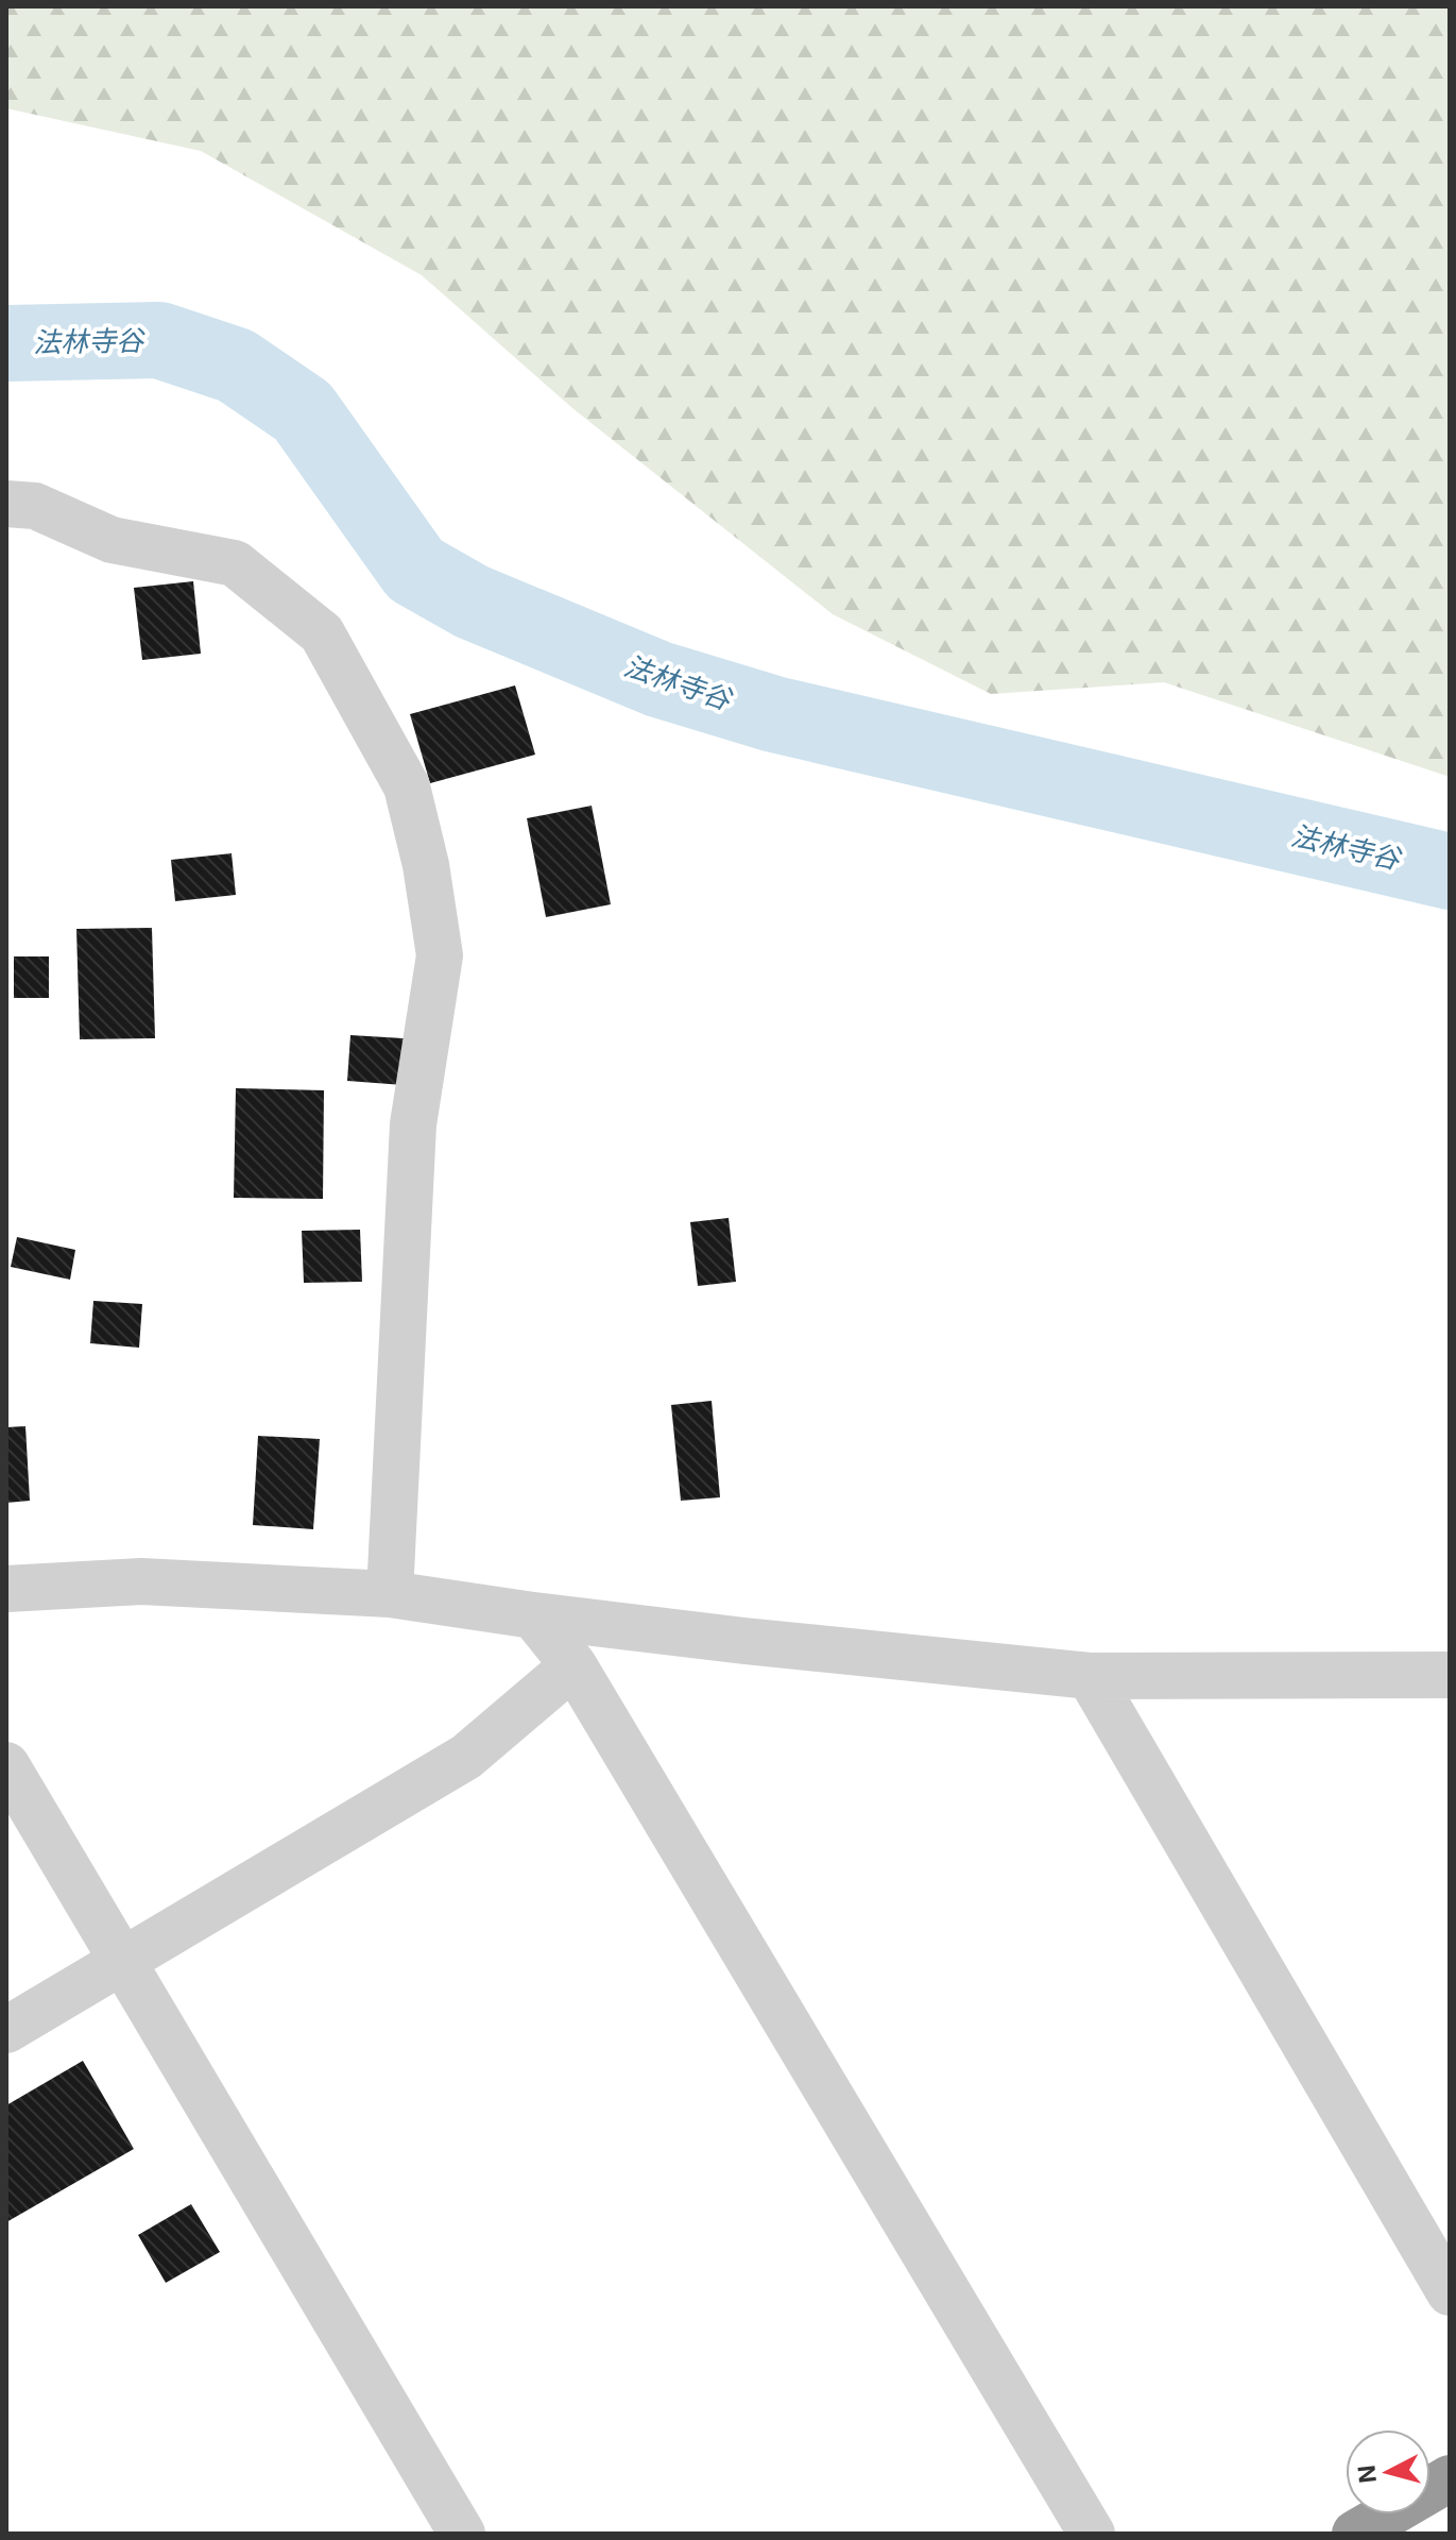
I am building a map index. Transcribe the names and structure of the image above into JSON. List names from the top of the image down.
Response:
{
  "water": ["法林寺谷"],
  "north": "left"
}
